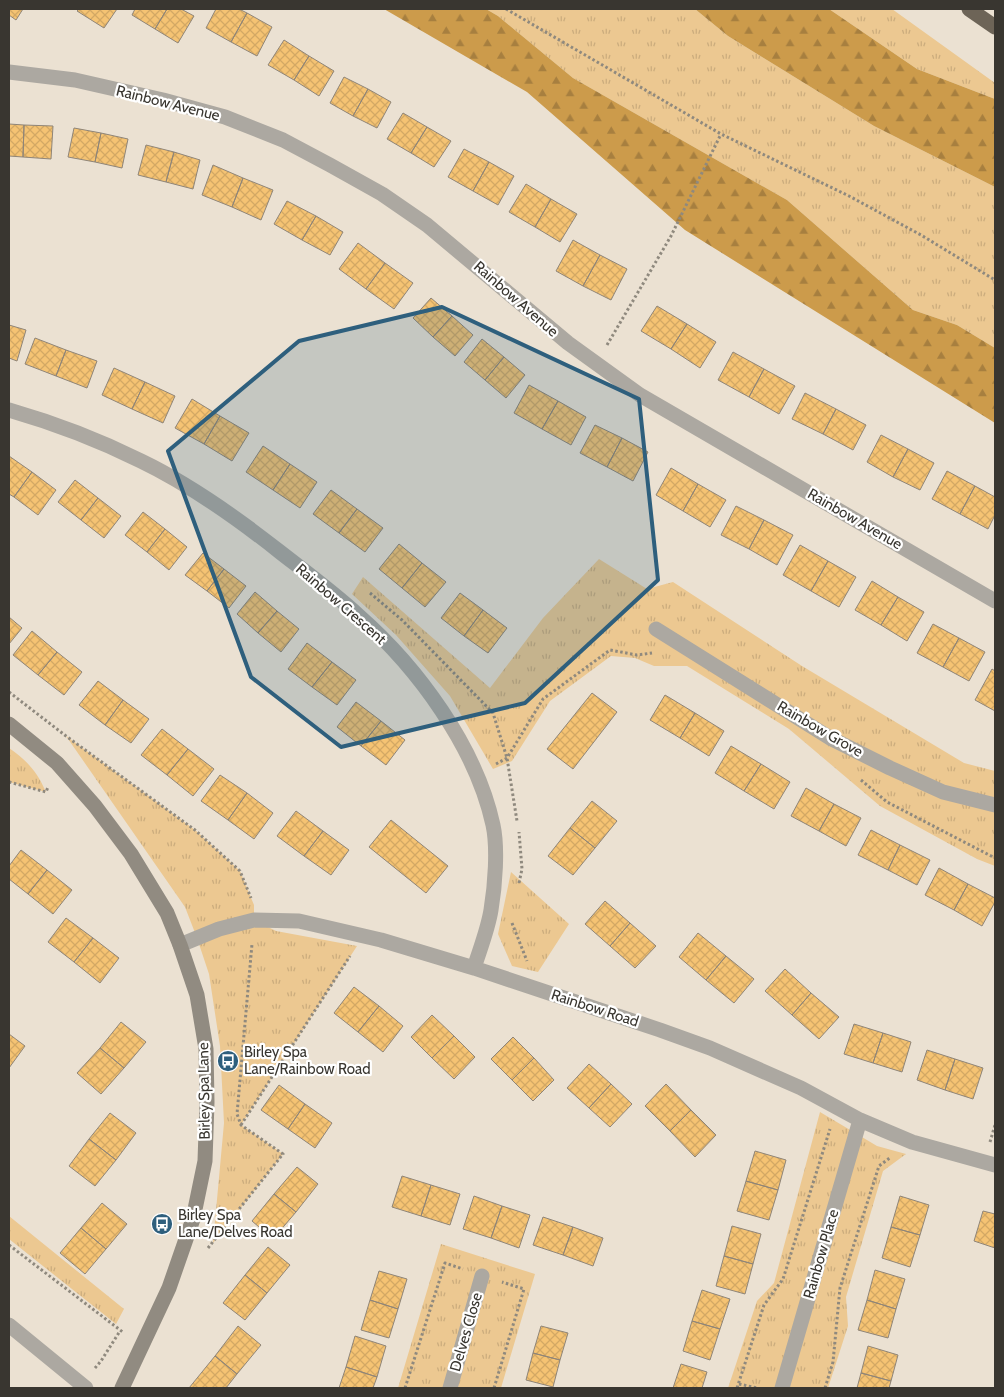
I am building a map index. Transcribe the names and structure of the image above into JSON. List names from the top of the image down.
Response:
{
  "streets": {
    "street": [
      "Rainbow Avenue",
      "Rainbow Crescent",
      "Rainbow Grove",
      "Rainbow Road",
      "Birley Spa Lane",
      "Rainbow Place",
      "Delves Close"
    ]
  },
  "crossings": [
    ["Rainbow Crescent", "Rainbow Road"],
    ["Rainbow Road", "Birley Spa Lane"],
    ["Rainbow Road", "Rainbow Place"]
  ],
  "places": {
    "bus stop": ["Birley Spa Lane/Rainbow Road", "Birley Spa Lane/Delves Road"]
  }
}
